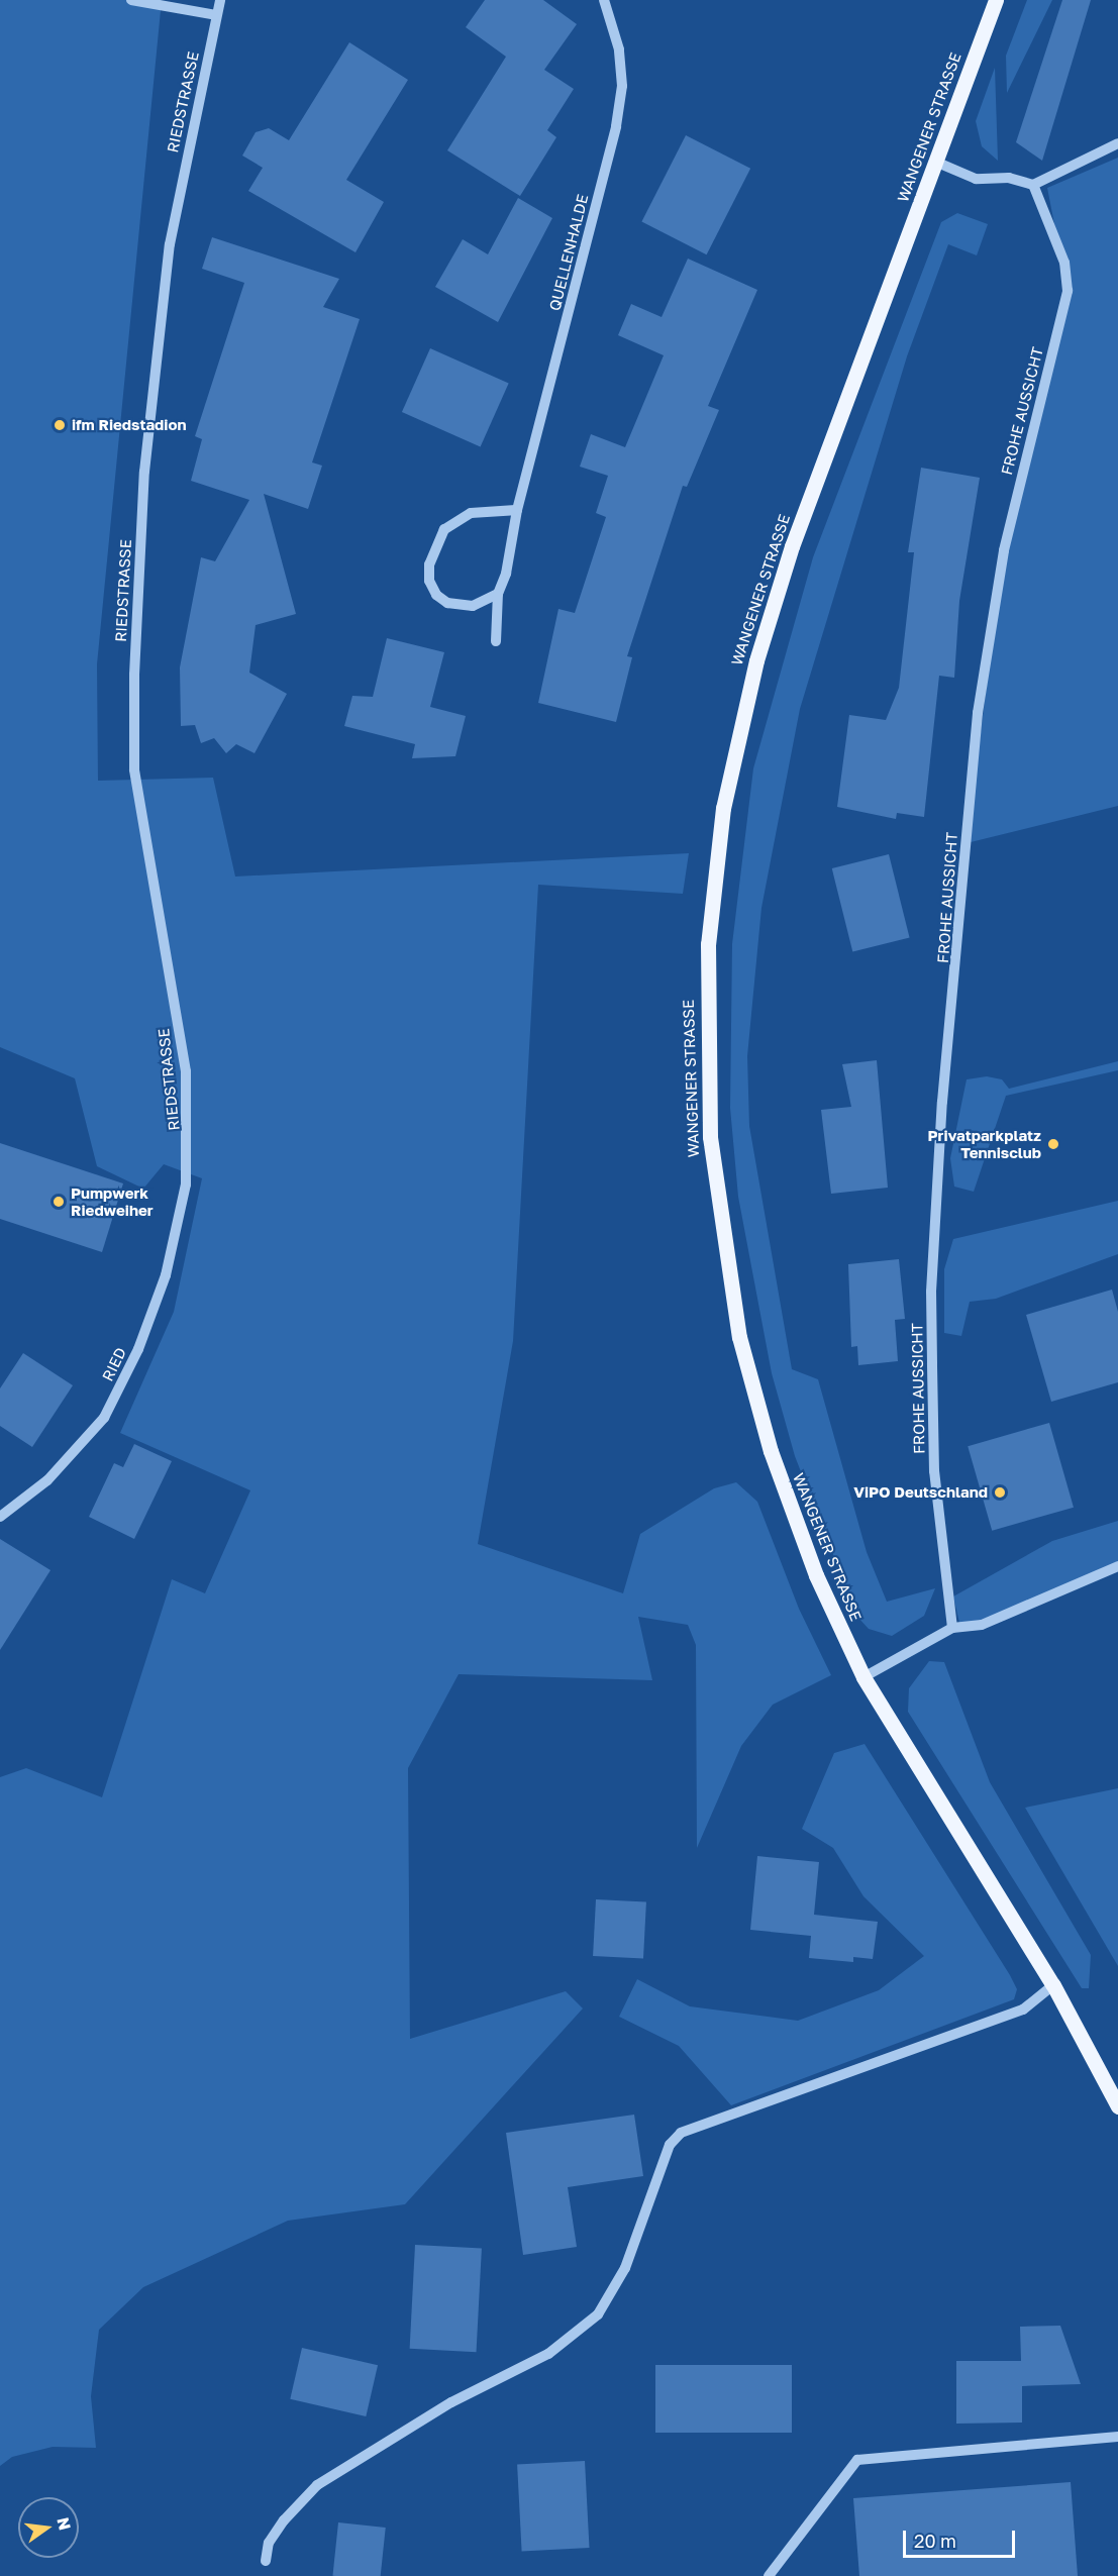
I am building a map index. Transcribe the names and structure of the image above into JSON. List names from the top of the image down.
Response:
{
  "streets": {
    "main road": ["WANGENER STRASSE"],
    "street": [
      "RIEDSTRASSE",
      "QUELLENHALDE",
      "FROHE AUSSICHT",
      "RIED"
    ]
  },
  "crossings": [
    ["RIEDSTRASSE", "RIED"]
  ],
  "places": [
    "ifm Riedstadion",
    "Privatparkplatz Tennisclub",
    "Pumpwerk Riedweiher",
    "ViPO Deutschland"
  ],
  "scale_bar": "20 m",
  "north": "right"
}
